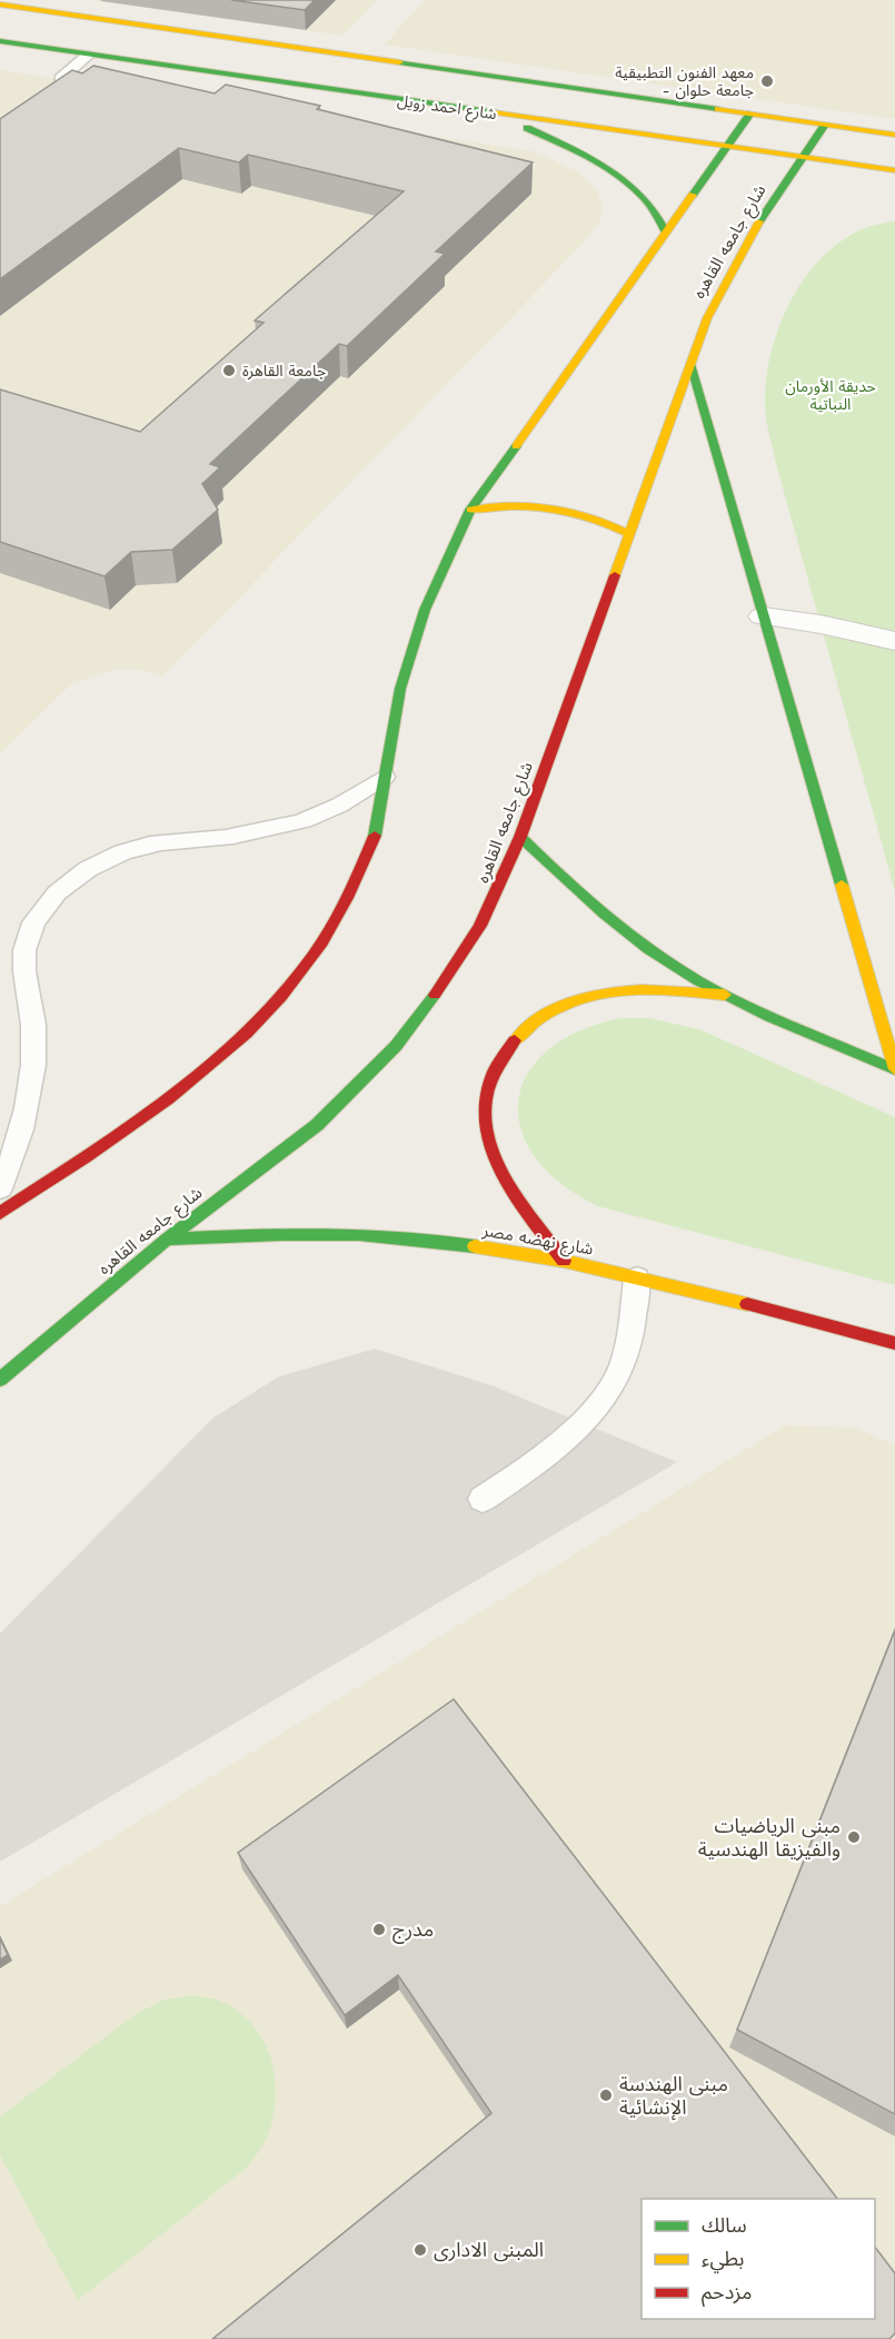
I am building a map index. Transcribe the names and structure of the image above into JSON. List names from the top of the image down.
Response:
{
  "streets": {
    "main road": ["شارع احمد زويل", "شارع جامعه القاهره", "شارع نهضه مصر"]
  },
  "crossings": [
    ["شارع احمد زويل", "شارع جامعه القاهره"],
    ["شارع جامعه القاهره", "شارع نهضه مصر"]
  ],
  "parks": ["حديقة الأورمان النباتية"],
  "places": [
    "معهد الفنون التطبيقية - جامعة حلوان",
    "جامعة القاهرة",
    "مبنى الرياضيات والفيزيقا الهندسية",
    "مدرج",
    "مبنى الهندسة الإنشائية",
    "المبنى الادارى"
  ],
  "legend": ["سالك", "بطيء", "مزدحم"]
}
